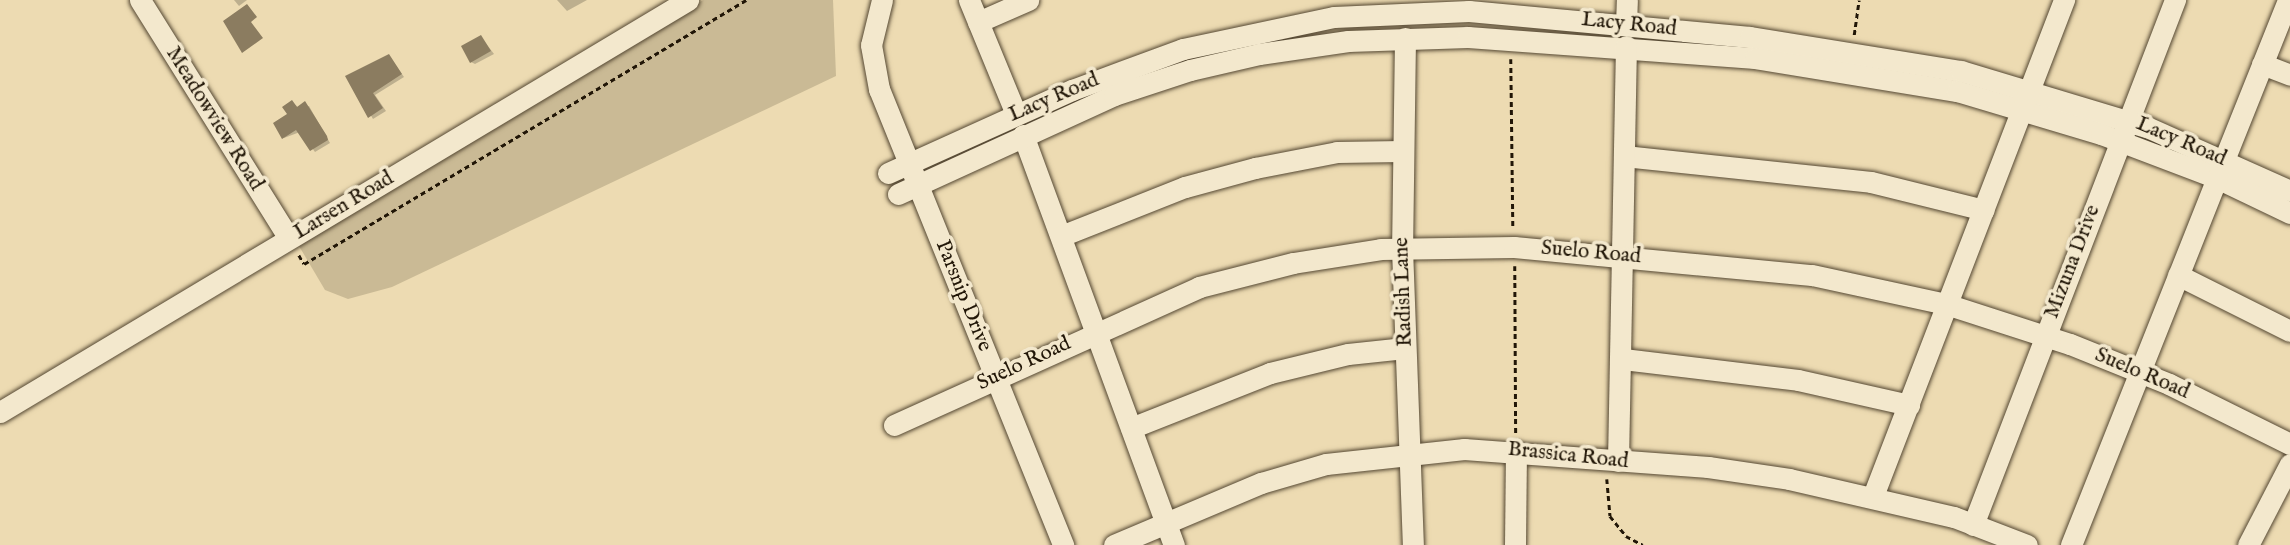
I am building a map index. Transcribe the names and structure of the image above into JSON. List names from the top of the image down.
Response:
{
  "streets": {
    "street": [
      "Lacy Road",
      "Meadowview Road",
      "Larsen Road",
      "Suelo Road",
      "Mizuna Drive",
      "Radish Lane",
      "Parsnip Drive",
      "Brassica Road"
    ]
  },
  "crossings": [
    ["Lacy Road", "Mizuna Drive"],
    ["Lacy Road", "Radish Lane"],
    ["Lacy Road", "Parsnip Drive"],
    ["Meadowview Road", "Larsen Road"],
    ["Suelo Road", "Mizuna Drive"],
    ["Suelo Road", "Radish Lane"],
    ["Suelo Road", "Parsnip Drive"],
    ["Mizuna Drive", "Brassica Road"],
    ["Radish Lane", "Brassica Road"]
  ]
}
